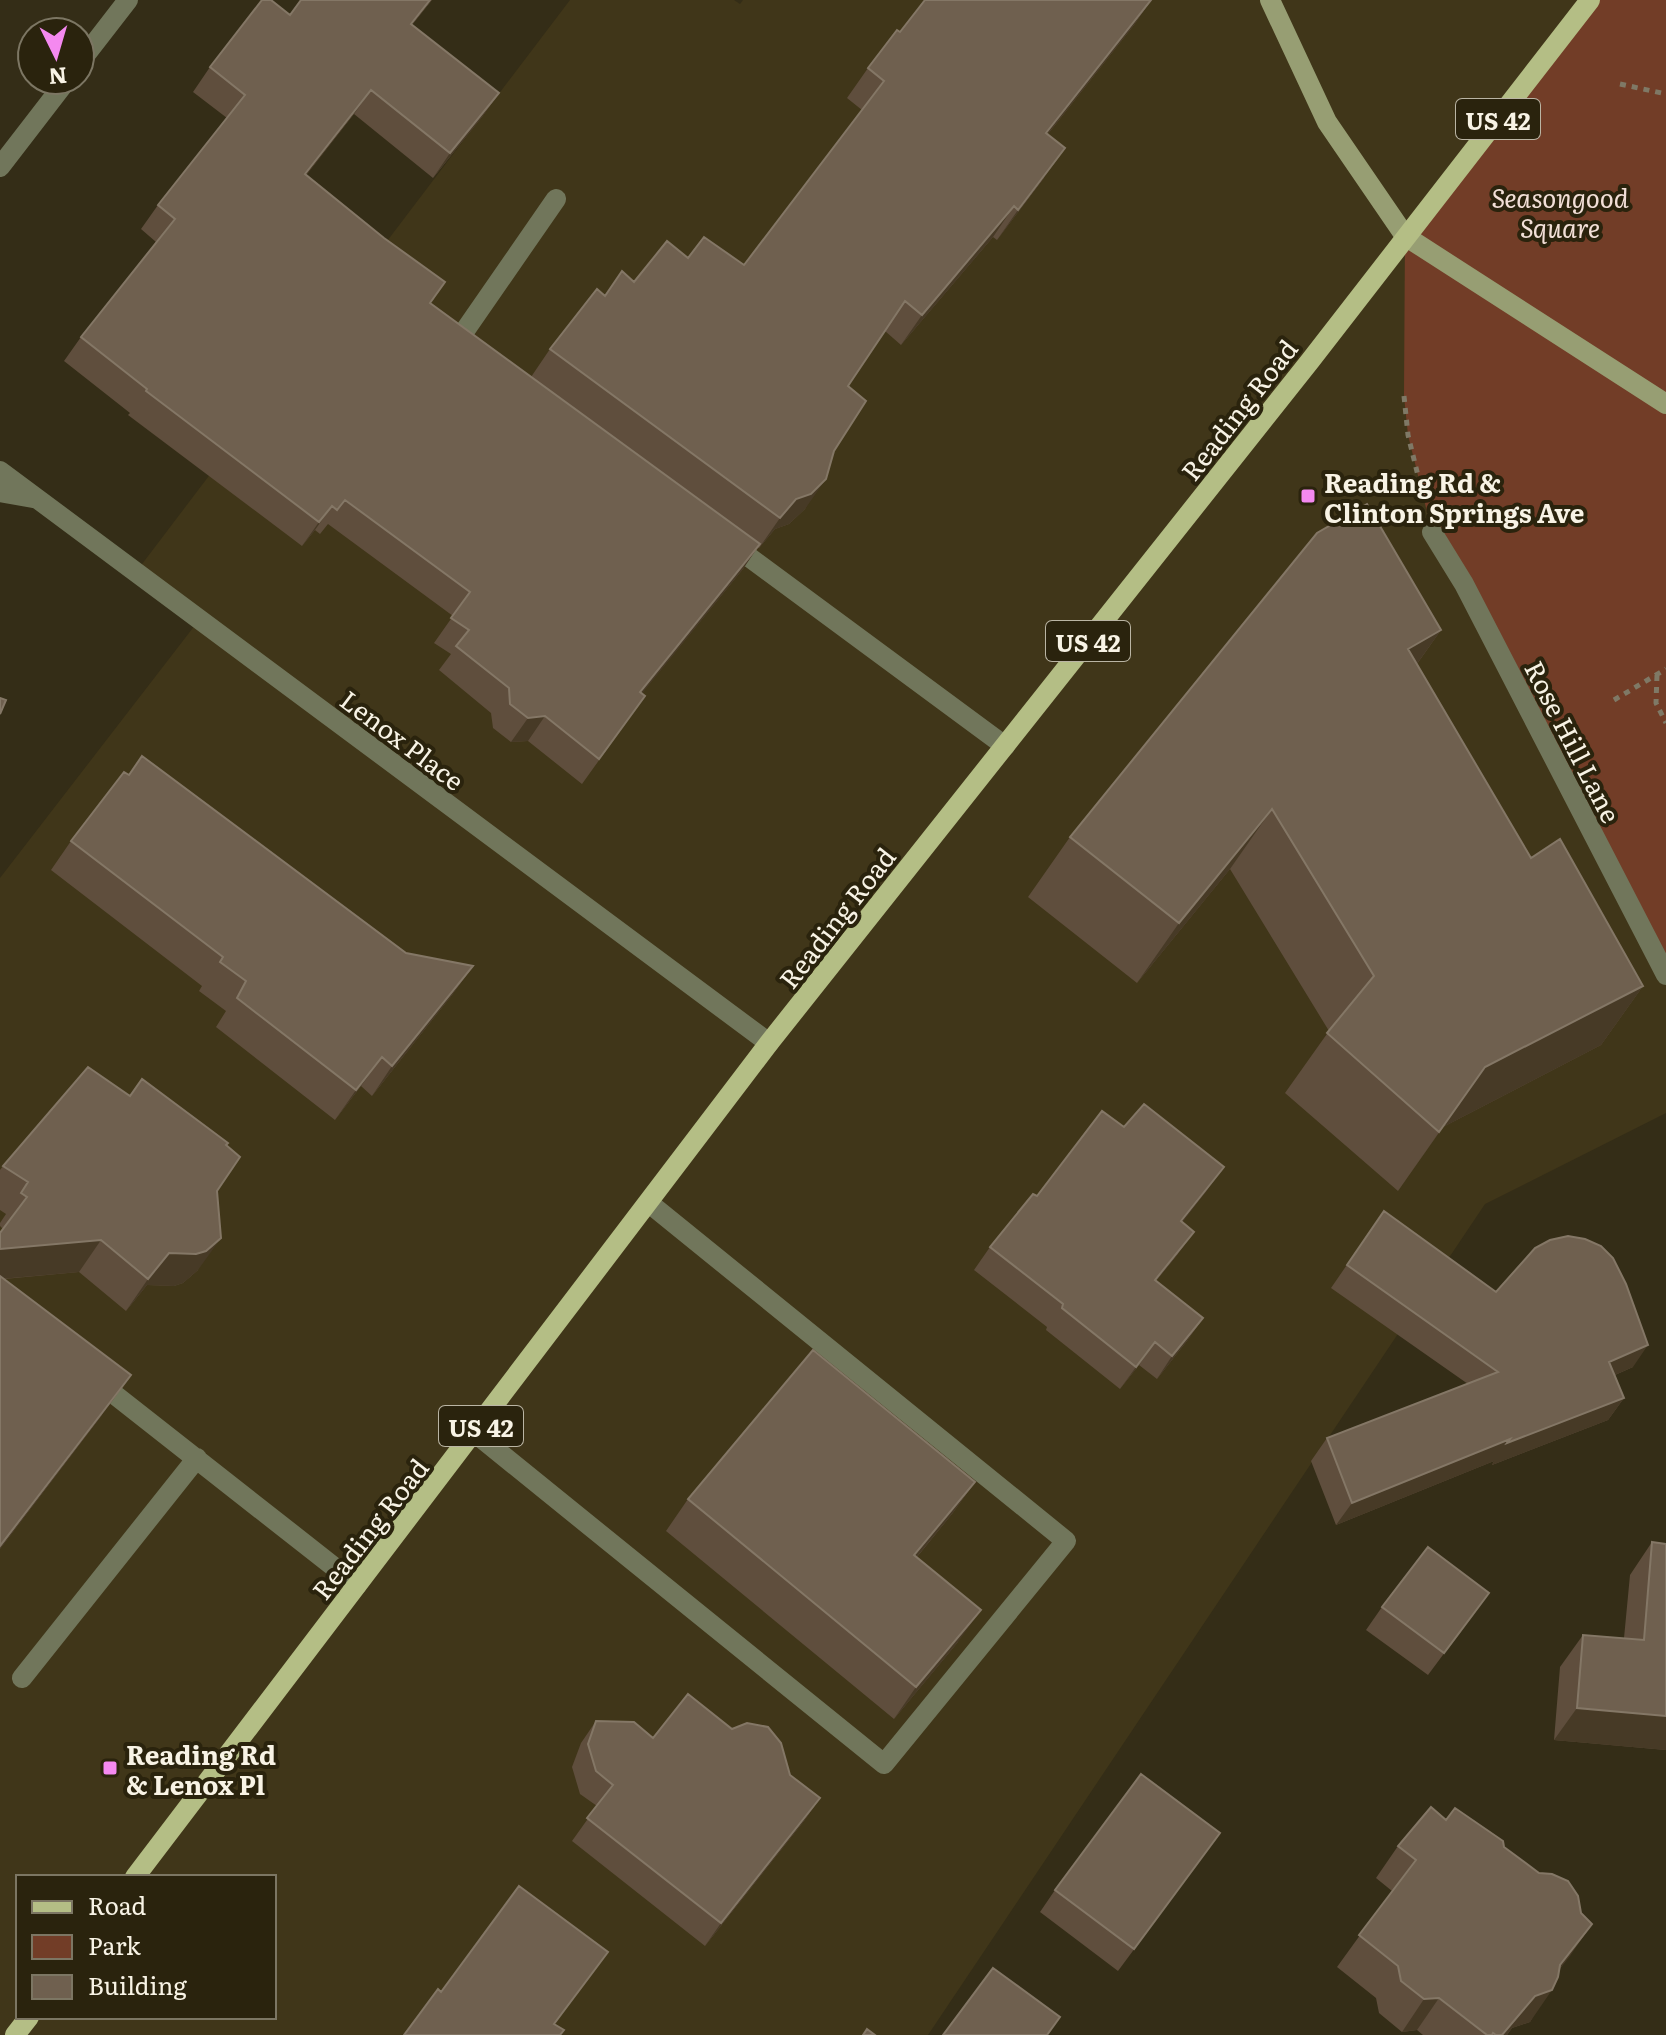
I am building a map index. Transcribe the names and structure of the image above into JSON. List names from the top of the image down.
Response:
{
  "streets": {
    "main road": ["US 42", "Reading Road"],
    "street": ["Lenox Place", "Rose Hill Lane"]
  },
  "crossings": [
    ["Reading Road", "Lenox Place"]
  ],
  "parks": ["Seasongood Square"],
  "places": {
    "transit": ["Reading Rd & Clinton Springs Ave", "Reading Rd & Lenox Pl"]
  },
  "legend": ["Road", "Park", "Building"],
  "north": "bottom"
}
